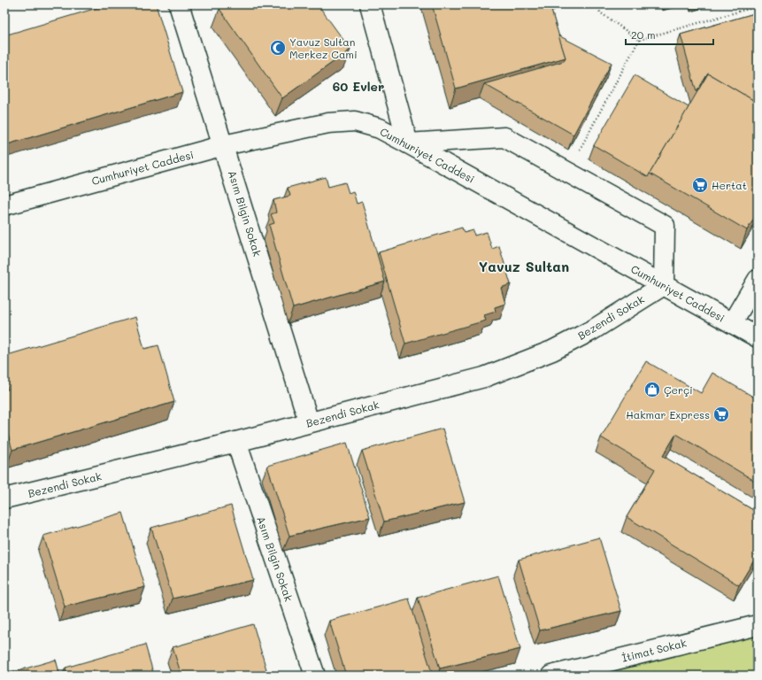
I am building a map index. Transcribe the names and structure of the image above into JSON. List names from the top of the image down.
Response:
{
  "streets": {
    "street": [
      "Cumhuriyet Caddesi",
      "Asım Bilgin Sokak",
      "Bezendi Sokak",
      "İtimat Sokak"
    ]
  },
  "crossings": [
    ["Cumhuriyet Caddesi", "Asım Bilgin Sokak"],
    ["Cumhuriyet Caddesi", "Bezendi Sokak"],
    ["Asım Bilgin Sokak", "Bezendi Sokak"]
  ],
  "districts": ["60 Evler", "Yavuz Sultan"],
  "places": {
    "mosque": ["Yavuz Sultan Merkez Cami"],
    "supermarket": ["Hertat", "Hakmar Express"],
    "shop": ["Çerçi"]
  },
  "scale_bar": "20 m"
}
